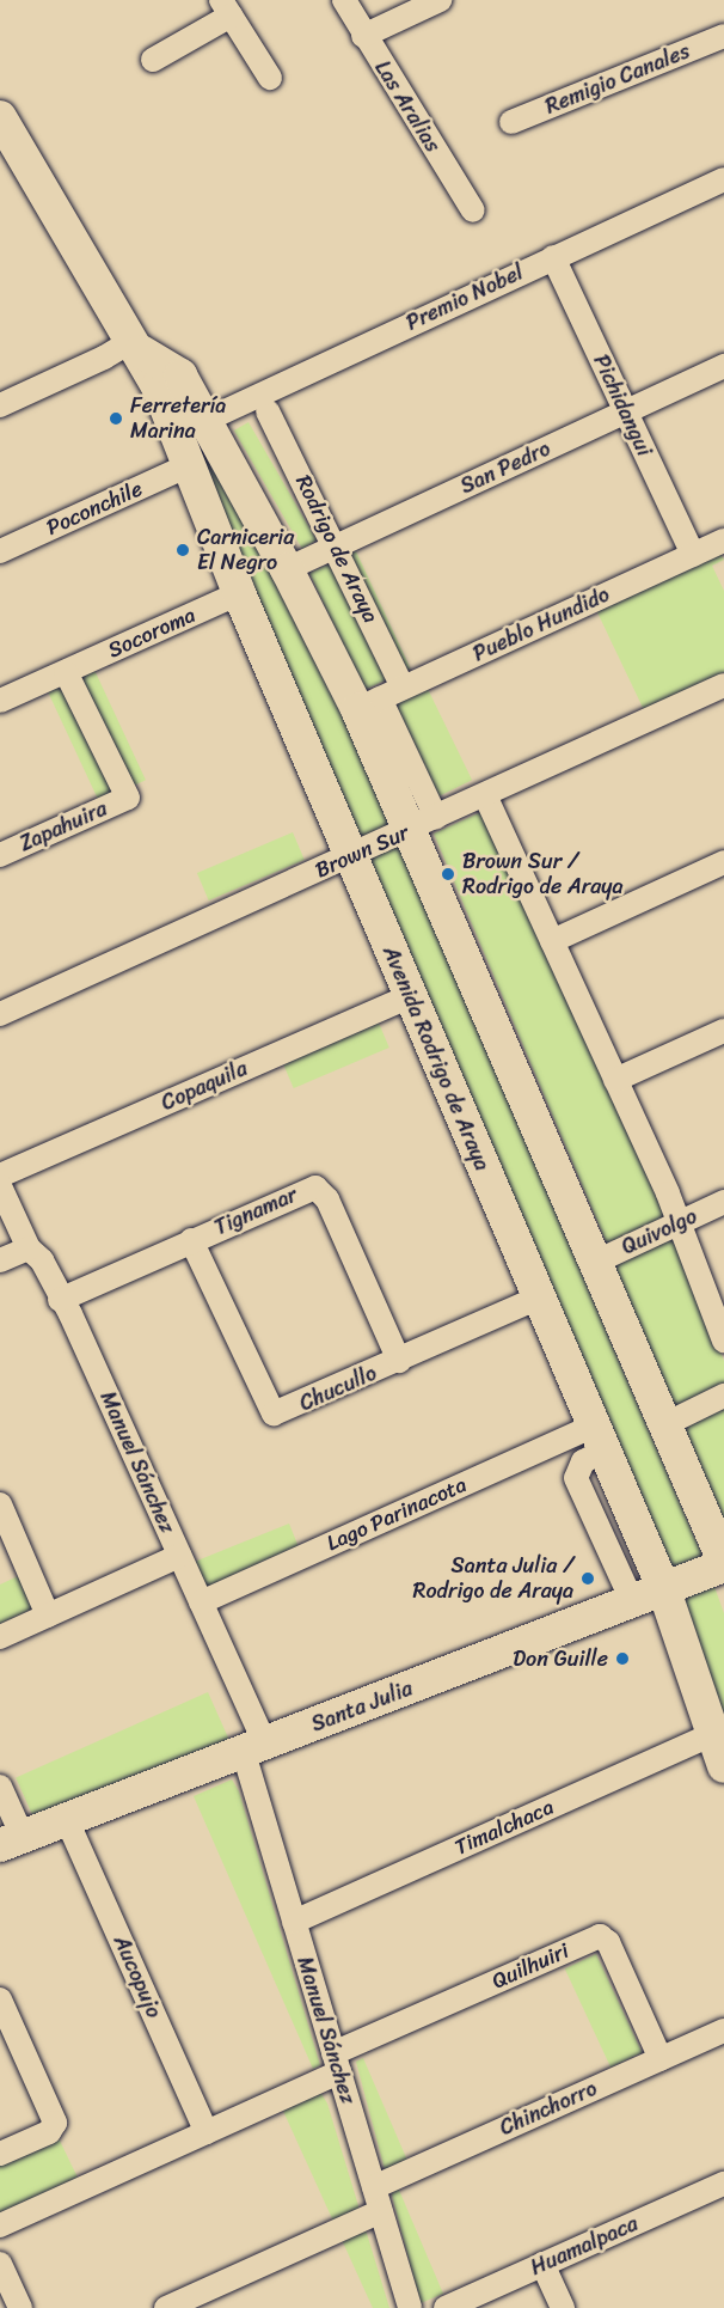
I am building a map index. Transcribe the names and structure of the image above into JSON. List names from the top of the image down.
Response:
{
  "streets": {
    "main road": ["Avenida Rodrigo de Araya", "Santa Julia"],
    "street": [
      "Remigio Canales",
      "Las Aralias",
      "Premio Nobel",
      "Pichidangui",
      "San Pedro",
      "Poconchile",
      "Rodrigo de Araya",
      "Pueblo Hundido",
      "Socoroma",
      "Zapahuira",
      "Brown Sur",
      "Copaquila",
      "Tignamar",
      "Quivolgo",
      "Chucullo",
      "Manuel Sánchez",
      "Lago Parinacota",
      "Timalchaca",
      "Quilhuiri",
      "Aucopujo",
      "Chinchorro",
      "Huamalpaca"
    ]
  },
  "crossings": [
    ["Premio Nobel", "Pichidangui"],
    ["Premio Nobel", "Avenida Rodrigo de Araya"],
    ["Pichidangui", "San Pedro"],
    ["Pichidangui", "Pueblo Hundido"],
    ["San Pedro", "Rodrigo de Araya"],
    ["San Pedro", "Avenida Rodrigo de Araya"],
    ["Poconchile", "Avenida Rodrigo de Araya"],
    ["Rodrigo de Araya", "Pueblo Hundido"],
    ["Pueblo Hundido", "Avenida Rodrigo de Araya"],
    ["Socoroma", "Zapahuira"],
    ["Socoroma", "Avenida Rodrigo de Araya"],
    ["Brown Sur", "Avenida Rodrigo de Araya"],
    ["Avenida Rodrigo de Araya", "Copaquila"],
    ["Avenida Rodrigo de Araya", "Quivolgo"],
    ["Avenida Rodrigo de Araya", "Chucullo"],
    ["Avenida Rodrigo de Araya", "Lago Parinacota"],
    ["Avenida Rodrigo de Araya", "Santa Julia"],
    ["Avenida Rodrigo de Araya", "Timalchaca"],
    ["Tignamar", "Chucullo"],
    ["Tignamar", "Manuel Sánchez"],
    ["Manuel Sánchez", "Lago Parinacota"],
    ["Manuel Sánchez", "Santa Julia"],
    ["Manuel Sánchez", "Timalchaca"],
    ["Manuel Sánchez", "Quilhuiri"],
    ["Manuel Sánchez", "Chinchorro"],
    ["Santa Julia", "Aucopujo"],
    ["Quilhuiri", "Aucopujo"],
    ["Quilhuiri", "Chinchorro"]
  ],
  "places": [
    "Ferretería Marina",
    "Carniceria El Negro",
    "Brown Sur / Rodrigo de Araya",
    "Santa Julia / Rodrigo de Araya",
    "Don Guille"
  ]
}
